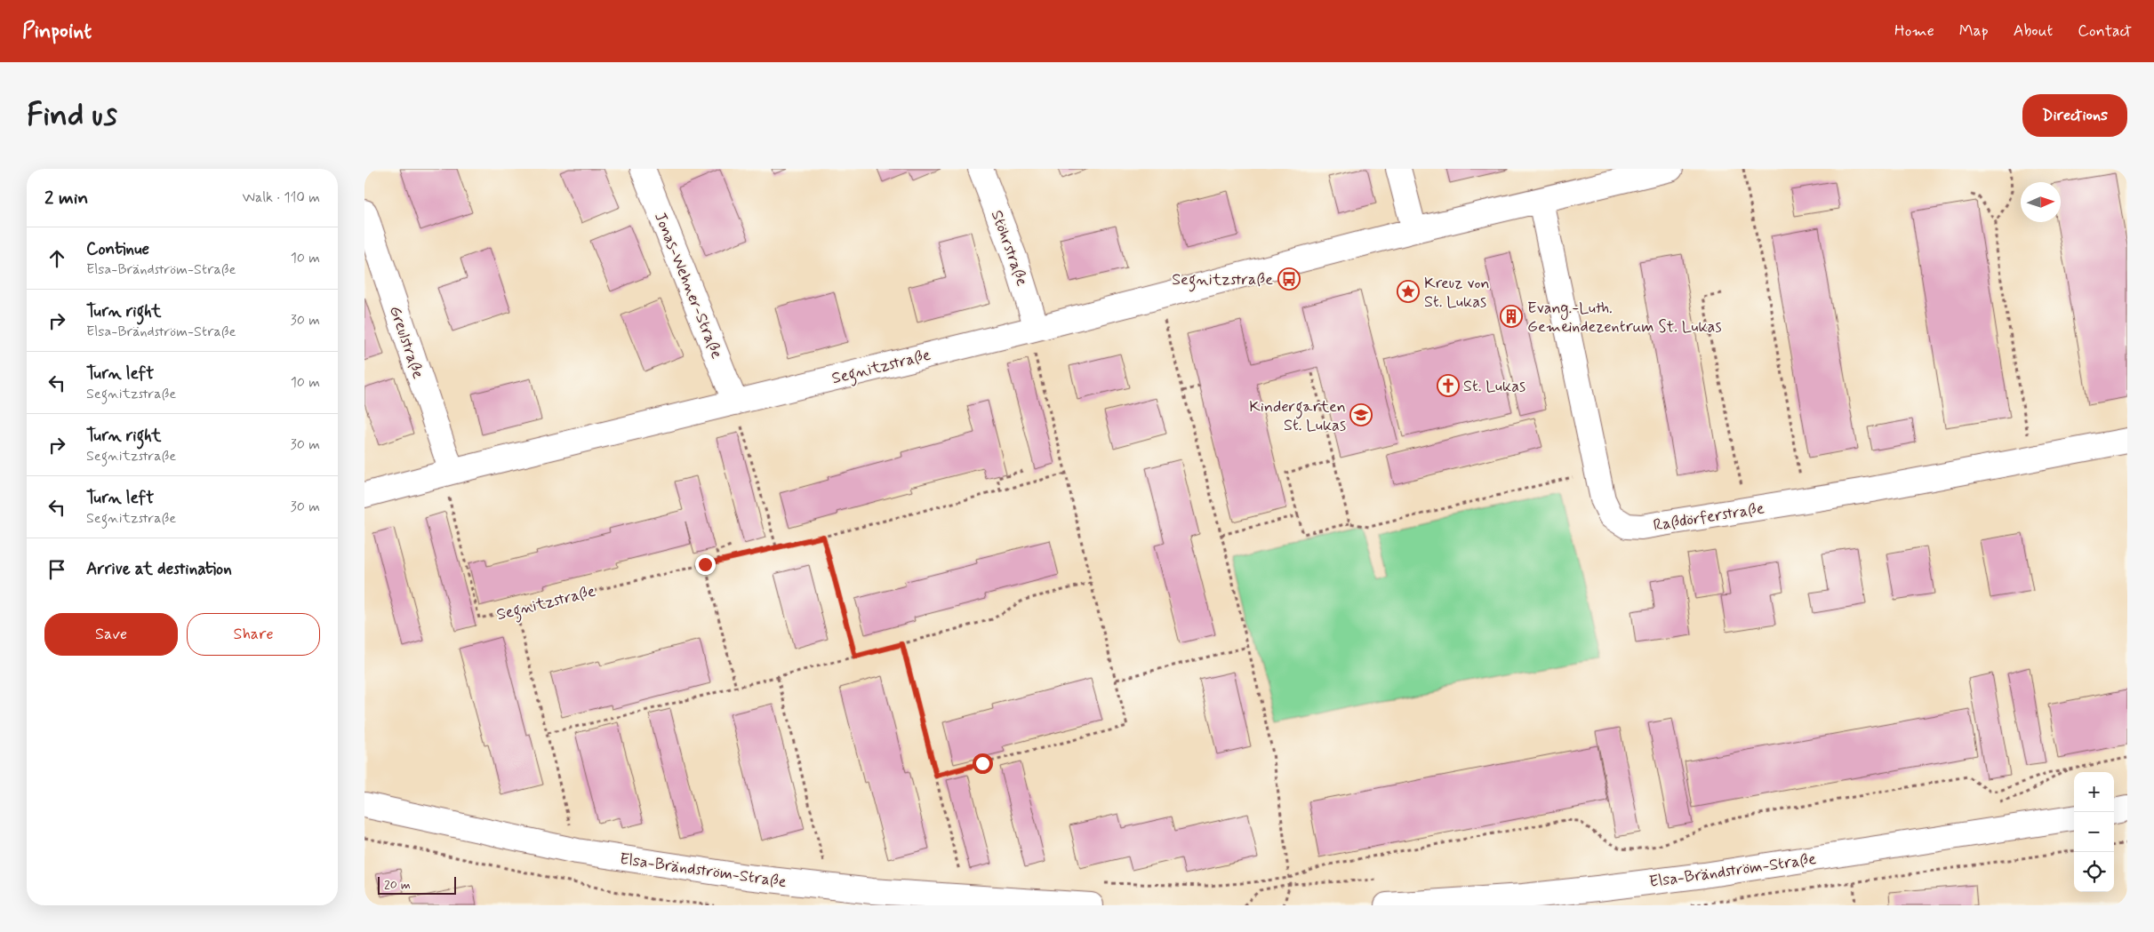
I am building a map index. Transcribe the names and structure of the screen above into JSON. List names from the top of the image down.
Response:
{
  "streets": {
    "street": [
      "Stöhrstraße",
      "Jonas-Wehner-Straße",
      "Greulstraße",
      "Segnitzstraße",
      "Raßdörferstraße",
      "Elsa-Brändström-Straße"
    ]
  },
  "crossings": [
    ["Stöhrstraße", "Segnitzstraße"],
    ["Jonas-Wehner-Straße", "Segnitzstraße"],
    ["Greulstraße", "Segnitzstraße"],
    ["Segnitzstraße", "Raßdörferstraße"]
  ],
  "places": {
    "bus stop": ["Segnitzstraße"],
    "place": ["Kreuz von St. Lukas"],
    "building": ["Evang.-Luth. Gemeindezentrum St. Lukas"],
    "church": ["St. Lukas"],
    "school or university": ["Kindergarten St. Lukas"]
  },
  "scale_bar": "20 m",
  "north": "right",
  "page": {
    "header": "Pinpoint",
    "nav": [
      "Home",
      "Map",
      "About",
      "Contact"
    ],
    "buttons": [
      "Directions",
      ["Save", "Share"]
    ],
    "title": "Find us",
    "heading": ["2 min", "Walk · 110 m"],
    "list": [
      ["Continue", "Elsa-Brändström-Straße", "10 m"],
      ["Turn right", "Elsa-Brändström-Straße", "30 m"],
      ["Turn left", "Segnitzstraße", "10 m"],
      ["Turn right", "Segnitzstraße", "30 m"],
      ["Turn left", "Segnitzstraße", "30 m"],
      "Arrive at destination"
    ],
    "map_buttons": ["+", "−"],
    "scale": "20 m"
  }
}
